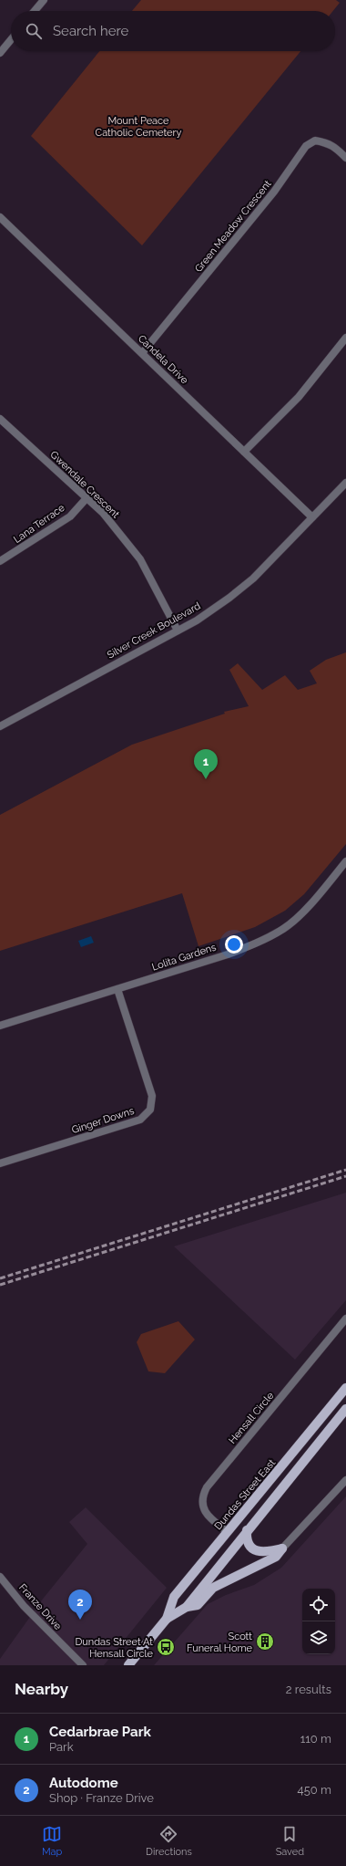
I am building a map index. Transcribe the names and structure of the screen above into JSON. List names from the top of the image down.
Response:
{
  "streets": {
    "main road": ["Dundas Street East"],
    "street": [
      "Green Meadow Crescent",
      "Candela Drive",
      "Gwendale Crescent",
      "Lana Terrace",
      "Silver Creek Boulevard",
      "Lolita Gardens",
      "Ginger Downs",
      "Hensall Circle",
      "Franze Drive"
    ]
  },
  "crossings": [
    ["Green Meadow Crescent", "Candela Drive"],
    ["Candela Drive", "Silver Creek Boulevard"],
    ["Gwendale Crescent", "Lana Terrace"],
    ["Gwendale Crescent", "Silver Creek Boulevard"],
    ["Lolita Gardens", "Ginger Downs"],
    ["Hensall Circle", "Dundas Street East"]
  ],
  "parks": ["Mount Peace Catholic Cemetery"],
  "places": {
    "building": ["Scott Funeral Home"],
    "bus stop": ["Dundas Street At Hensall Circle"]
  },
  "page": {
    "search": "Search here",
    "pins": ["1", "2"],
    "heading": ["Nearby", "2 results"],
    "list": [
      {
        "mark": "1",
        "name": "Cedarbrae Park",
        "note": "Park",
        "value": "110 m"
      },
      {
        "mark": "2",
        "name": "Autodome",
        "note": "Shop · Franze Drive",
        "value": "450 m"
      }
    ],
    "nav": ["Map", "Directions", "Saved"]
  }
}
